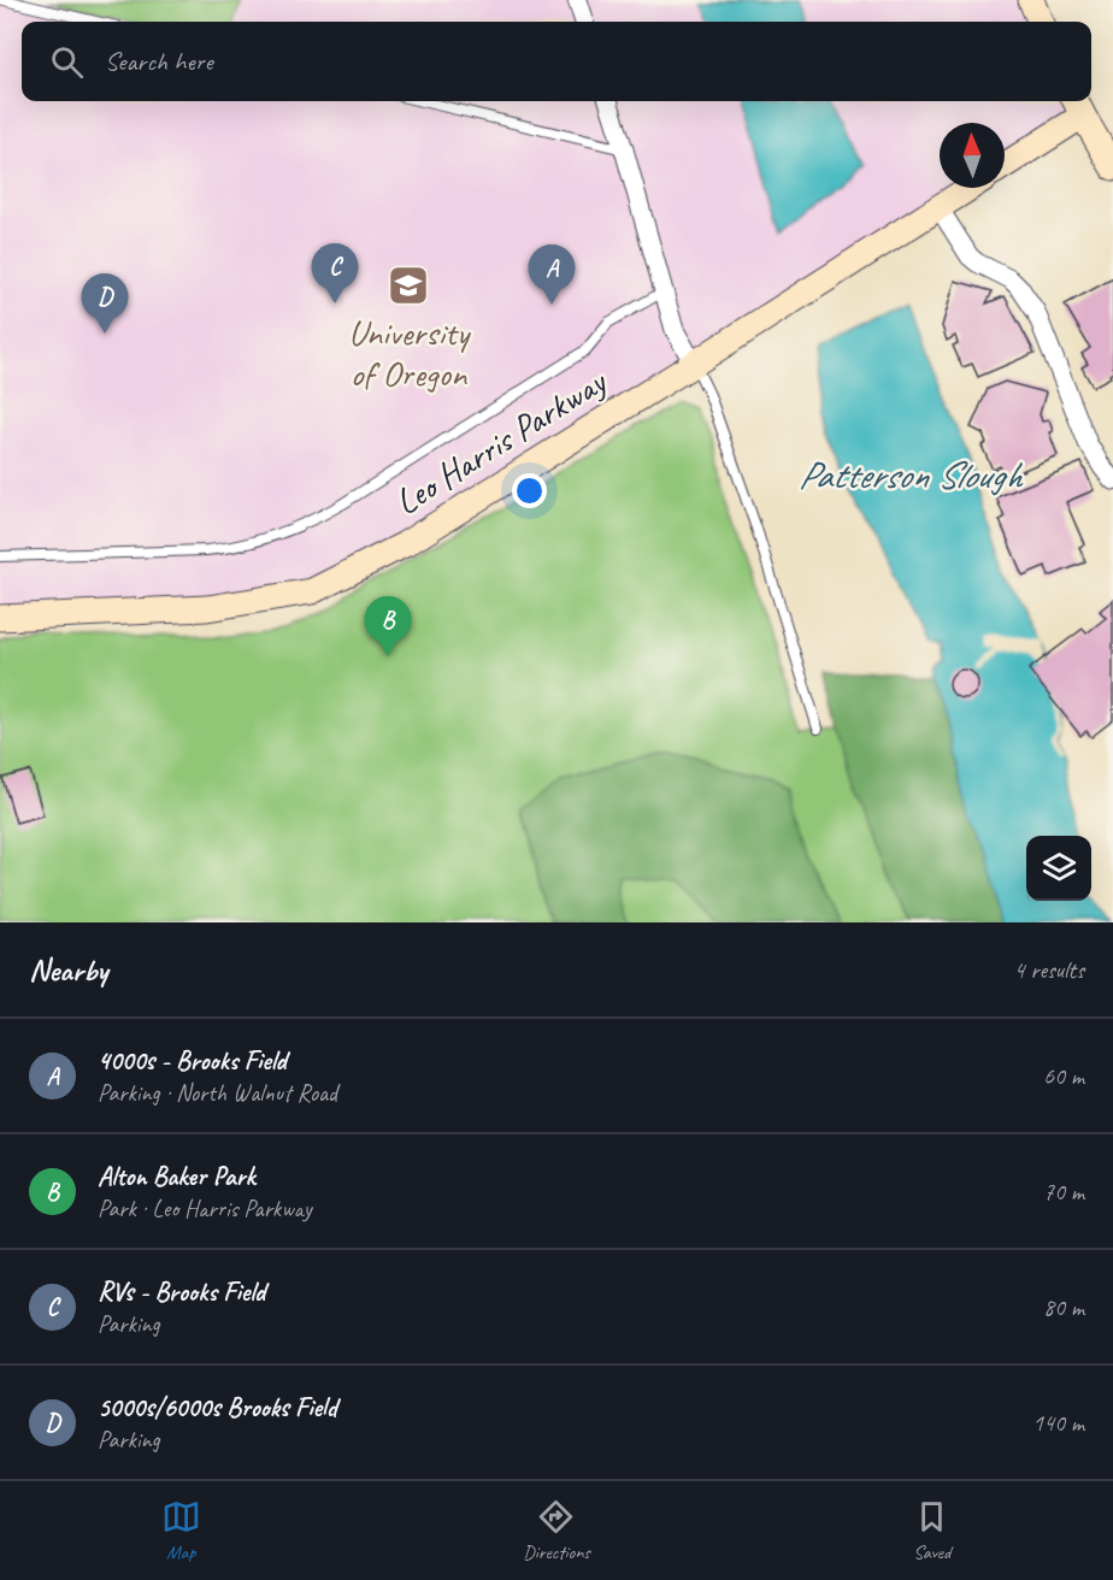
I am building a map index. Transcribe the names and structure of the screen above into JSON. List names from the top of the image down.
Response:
{
  "streets": {
    "street": ["Leo Harris Parkway"]
  },
  "water": ["Patterson Slough"],
  "places": {
    "school or university": ["University of Oregon"]
  },
  "north": "top",
  "page": {
    "search": "Search here",
    "pins": [
      "C",
      "A",
      "D",
      "B"
    ],
    "heading": ["Nearby", "4 results"],
    "list": [
      {
        "mark": "A",
        "name": "4000s - Brooks Field",
        "note": "Parking · North Walnut Road",
        "value": "60 m"
      },
      {
        "mark": "B",
        "name": "Alton Baker Park",
        "note": "Park · Leo Harris Parkway",
        "value": "70 m"
      },
      {
        "mark": "C",
        "name": "RVs - Brooks Field",
        "note": "Parking",
        "value": "80 m"
      },
      {
        "mark": "D",
        "name": "5000s/6000s Brooks Field",
        "note": "Parking",
        "value": "140 m"
      }
    ],
    "nav": ["Map", "Directions", "Saved"]
  }
}
